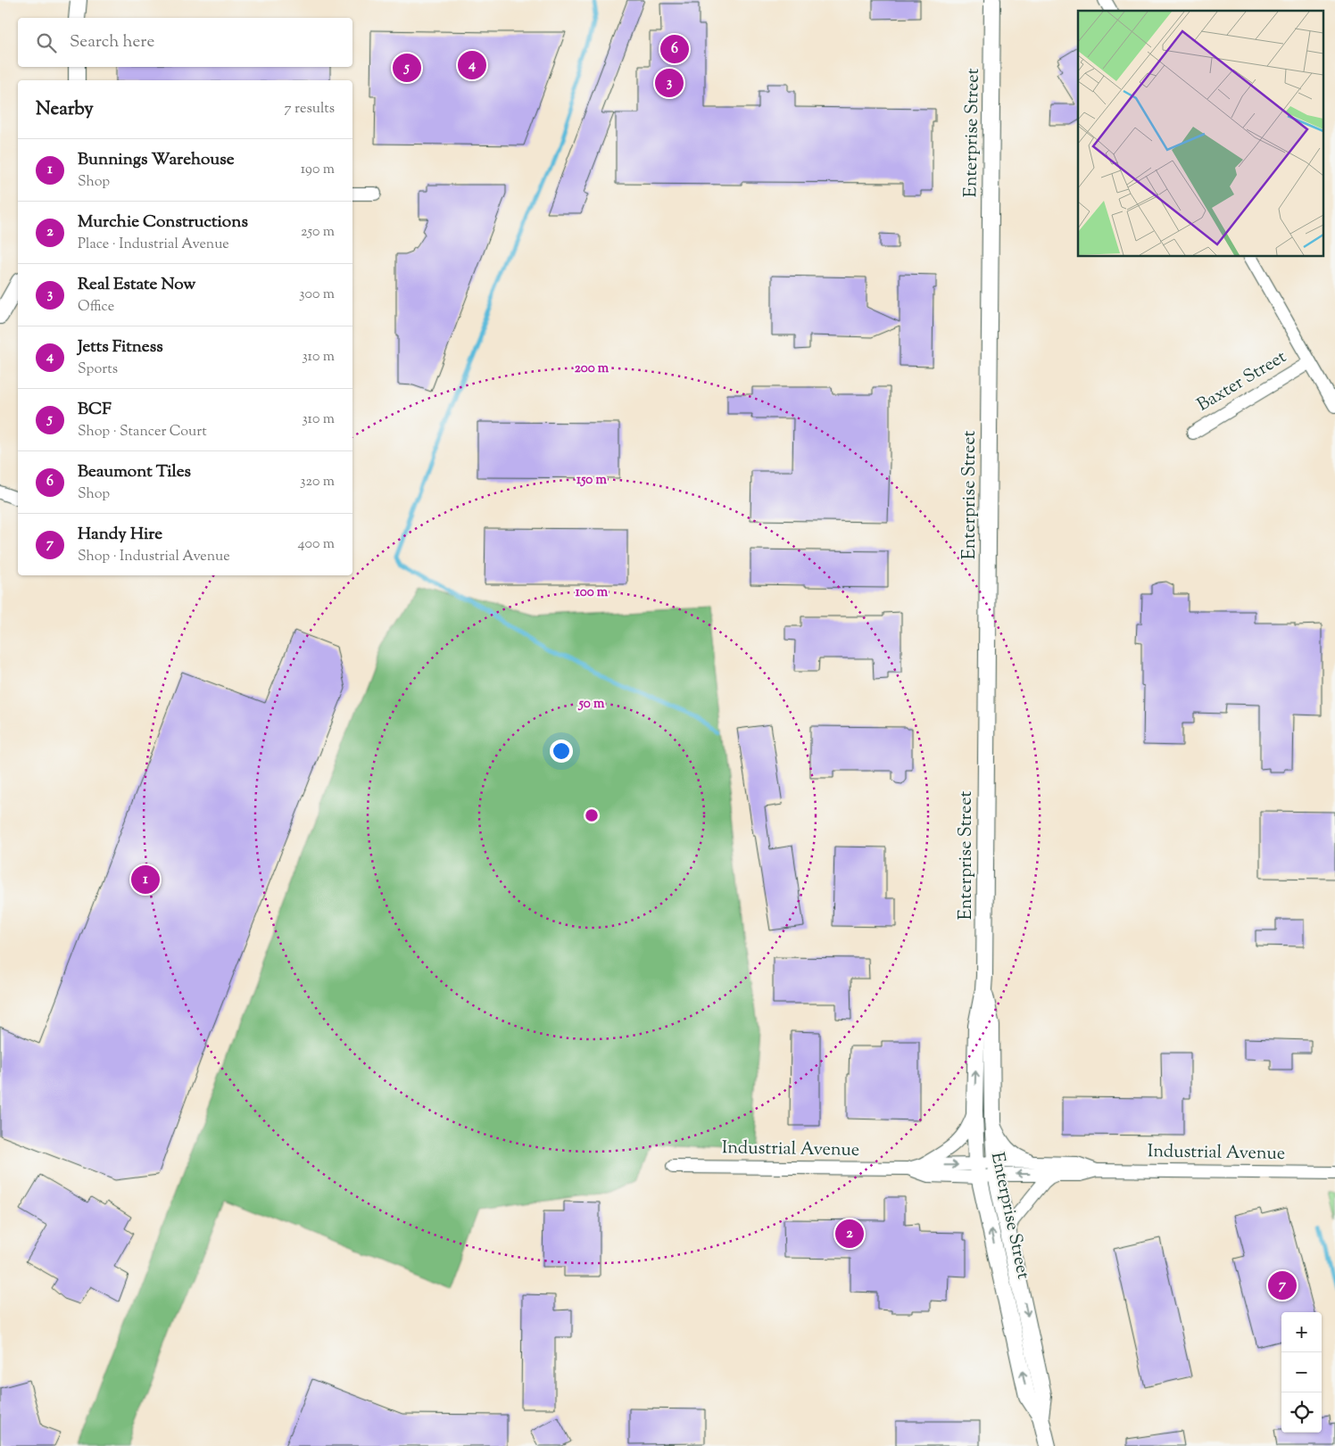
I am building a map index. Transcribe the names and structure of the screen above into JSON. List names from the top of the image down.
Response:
{
  "streets": {
    "street": ["Enterprise Street", "Baxter Street", "Industrial Avenue"]
  },
  "crossings": [
    ["Enterprise Street", "Industrial Avenue"]
  ],
  "page": {
    "search": "Search here",
    "pins": [
      "6",
      "4",
      "5",
      "3",
      "1",
      "2",
      "7"
    ],
    "heading": ["Nearby", "7 results"],
    "list": [
      {
        "mark": "1",
        "name": "Bunnings Warehouse",
        "note": "Shop",
        "value": "190 m"
      },
      {
        "mark": "2",
        "name": "Murchie Constructions",
        "note": "Place · Industrial Avenue",
        "value": "250 m"
      },
      {
        "mark": "3",
        "name": "Real Estate Now",
        "note": "Office",
        "value": "300 m"
      },
      {
        "mark": "4",
        "name": "Jetts Fitness",
        "note": "Sports",
        "value": "310 m"
      },
      {
        "mark": "5",
        "name": "BCF",
        "note": "Shop · Stancer Court",
        "value": "310 m"
      },
      {
        "mark": "6",
        "name": "Beaumont Tiles",
        "note": "Shop",
        "value": "320 m"
      },
      {
        "mark": "7",
        "name": "Handy Hire",
        "note": "Shop · Industrial Avenue",
        "value": "400 m"
      }
    ],
    "map_buttons": ["+", "−"]
  },
  "rings": [
    "200 m",
    "150 m",
    "100 m",
    "50 m"
  ]
}
